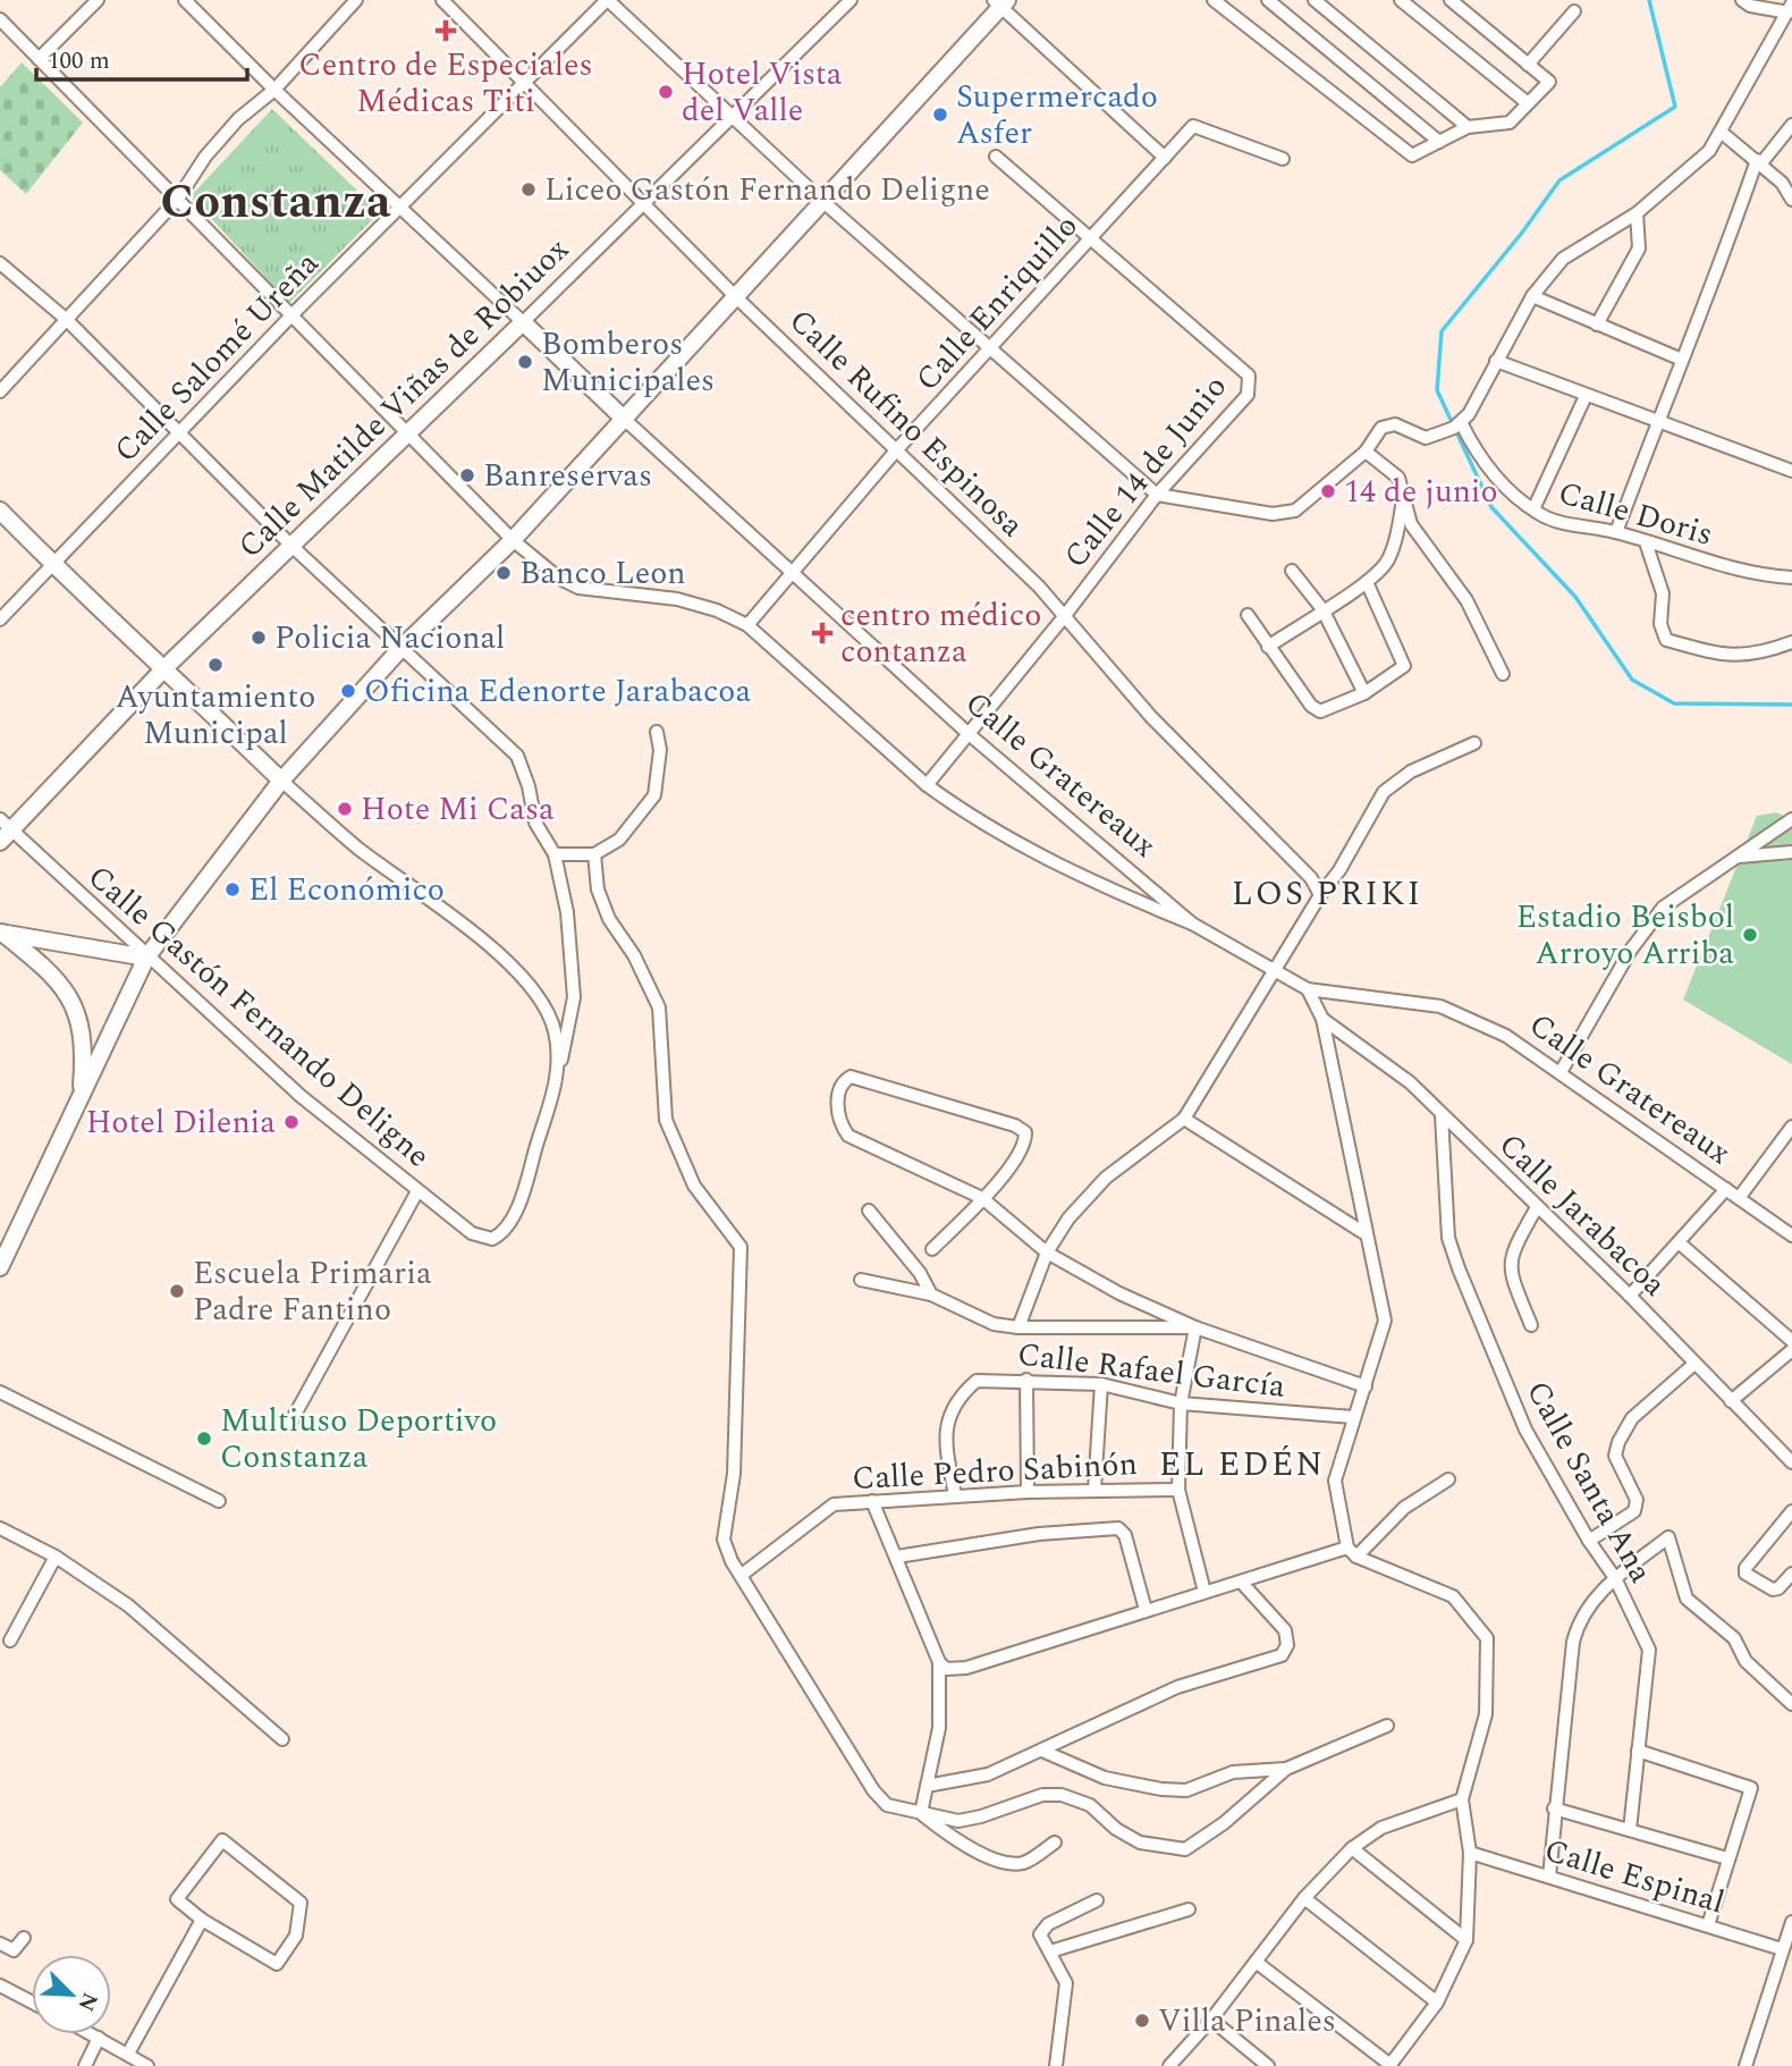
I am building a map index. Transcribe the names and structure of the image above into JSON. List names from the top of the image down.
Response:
{
  "streets": {
    "main road": ["Calle Matilde Viñas de Robiuox", "Calle Gratereaux"],
    "street": [
      "Calle Enriquillo",
      "Calle Salomé Ureña",
      "Calle Rufino Espinosa",
      "Calle 14 de Junio",
      "Calle Doris",
      "Calle Gastón Fernando Deligne",
      "Calle Jarabacoa",
      "Calle Rafael García",
      "Calle Pedro Sabinón",
      "Calle Santa Ana",
      "Calle Espinal"
    ]
  },
  "crossings": [
    ["Calle Enriquillo", "Calle Rufino Espinosa"],
    ["Calle Enriquillo", "Calle 14 de Junio"],
    ["Calle Enriquillo", "Calle Gratereaux"],
    ["Calle Salomé Ureña", "Calle Rufino Espinosa"],
    ["Calle Salomé Ureña", "Calle Gratereaux"],
    ["Calle Matilde Viñas de Robiuox", "Calle Rufino Espinosa"],
    ["Calle Matilde Viñas de Robiuox", "Calle Gratereaux"],
    ["Calle Matilde Viñas de Robiuox", "Calle Gastón Fernando Deligne"],
    ["Calle Rufino Espinosa", "Calle 14 de Junio"],
    ["Calle 14 de Junio", "Calle Gratereaux"],
    ["Calle Jarabacoa", "Calle Santa Ana"],
    ["Calle Rafael García", "Calle Pedro Sabinón"]
  ],
  "districts": ["Constanza", "LOS PRIKI", "EL EDÉN"],
  "places": {
    "health": ["Centro de Especiales Médicas Titi", "centro médico contanza"],
    "other": [
      "Hotel Vista del Valle",
      "Supermercado Asfer",
      "Liceo Gastón Fernando Deligne",
      "Bomberos Municipales",
      "Banreservas",
      "14 de junio",
      "Banco Leon",
      "Policia Nacional",
      "Ayuntamiento Municipal",
      "Oficina Edenorte Jarabacoa",
      "Hote Mi Casa",
      "El Económico",
      "Estadio Beisbol Arroyo Arriba",
      "Hotel Dilenia",
      "Escuela Primaria Padre Fantino",
      "Multiuso Deportivo Constanza",
      "Villa Pinales"
    ]
  },
  "scale_bar": "100 m",
  "north": "bottom right"
}
